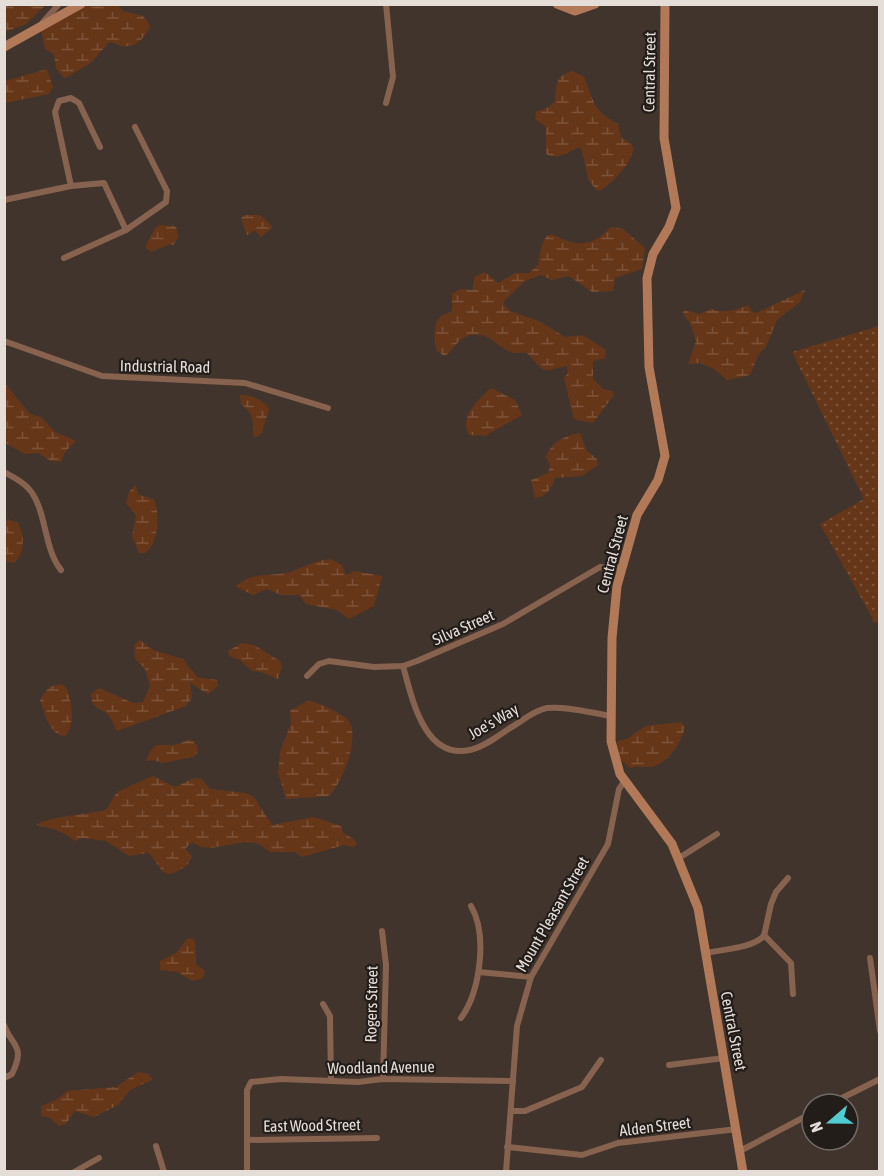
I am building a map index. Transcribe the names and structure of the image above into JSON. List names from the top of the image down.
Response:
{
  "streets": {
    "street": [
      "Central Street",
      "Industrial Road",
      "Silva Street",
      "Joe's Way",
      "Mount Pleasant Street",
      "Rogers Street",
      "Woodland Avenue",
      "East Wood Street",
      "Alden Street"
    ]
  },
  "crossings": [
    ["Central Street", "Silva Street"],
    ["Central Street", "Joe's Way"],
    ["Central Street", "Mount Pleasant Street"],
    ["Central Street", "Alden Street"],
    ["Silva Street", "Joe's Way"],
    ["Mount Pleasant Street", "Woodland Avenue"],
    ["Mount Pleasant Street", "Alden Street"],
    ["Rogers Street", "Woodland Avenue"],
    ["Woodland Avenue", "East Wood Street"]
  ],
  "north": "left"
}
